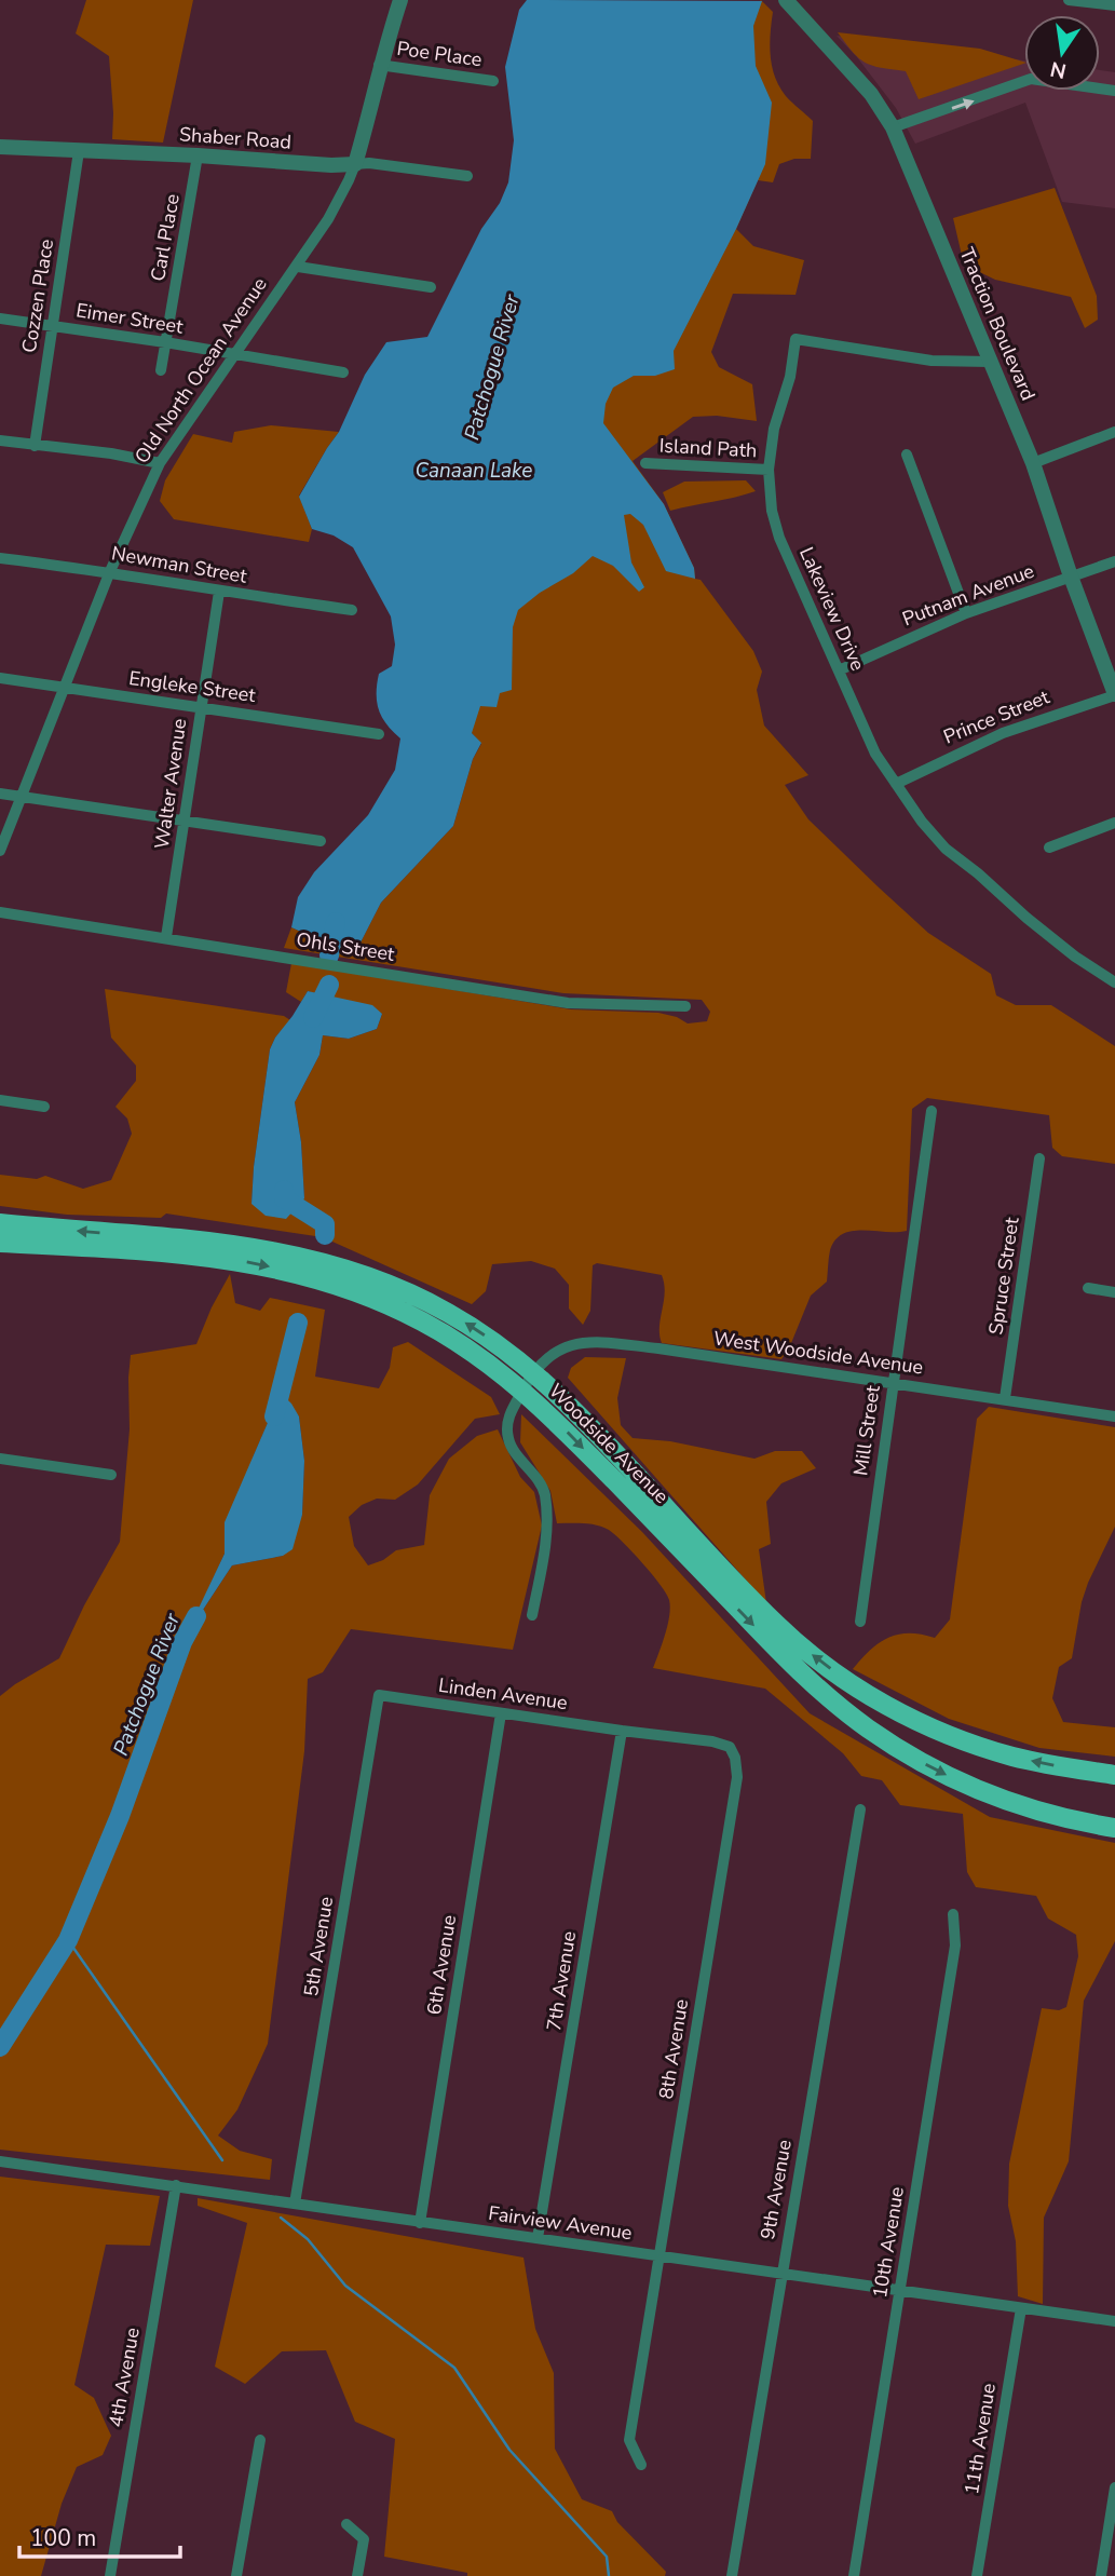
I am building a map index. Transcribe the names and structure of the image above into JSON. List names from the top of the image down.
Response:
{
  "streets": {
    "main road": ["Woodside Avenue"],
    "street": [
      "Poe Place",
      "Shaber Road",
      "Carl Place",
      "Cozzen Place",
      "Eimer Street",
      "Traction Boulevard",
      "Old North Ocean Avenue",
      "Island Path",
      "Newman Street",
      "Putnam Avenue",
      "Lakeview Drive",
      "Engleke Street",
      "Prince Street",
      "Walter Avenue",
      "Ohls Street",
      "Spruce Street",
      "West Woodside Avenue",
      "Mill Street",
      "Linden Avenue",
      "5th Avenue",
      "6th Avenue",
      "7th Avenue",
      "8th Avenue",
      "9th Avenue",
      "Fairview Avenue",
      "10th Avenue",
      "4th Avenue",
      "11th Avenue"
    ]
  },
  "crossings": [
    ["Poe Place", "Old North Ocean Avenue"],
    ["Shaber Road", "Carl Place"],
    ["Shaber Road", "Cozzen Place"],
    ["Shaber Road", "Old North Ocean Avenue"],
    ["Carl Place", "Eimer Street"],
    ["Cozzen Place", "Eimer Street"],
    ["Eimer Street", "Old North Ocean Avenue"],
    ["Traction Boulevard", "Putnam Avenue"],
    ["Traction Boulevard", "Lakeview Drive"],
    ["Traction Boulevard", "Prince Street"],
    ["Old North Ocean Avenue", "Newman Street"],
    ["Old North Ocean Avenue", "Engleke Street"],
    ["Island Path", "Lakeview Drive"],
    ["Newman Street", "Walter Avenue"],
    ["Putnam Avenue", "Lakeview Drive"],
    ["Lakeview Drive", "Prince Street"],
    ["Engleke Street", "Walter Avenue"],
    ["Walter Avenue", "Ohls Street"],
    ["Spruce Street", "West Woodside Avenue"],
    ["West Woodside Avenue", "Mill Street"],
    ["West Woodside Avenue", "Woodside Avenue"],
    ["Linden Avenue", "5th Avenue"],
    ["Linden Avenue", "6th Avenue"],
    ["Linden Avenue", "7th Avenue"],
    ["Linden Avenue", "8th Avenue"],
    ["5th Avenue", "Fairview Avenue"],
    ["6th Avenue", "Fairview Avenue"],
    ["7th Avenue", "8th Avenue"],
    ["7th Avenue", "Fairview Avenue"],
    ["8th Avenue", "Fairview Avenue"],
    ["9th Avenue", "Fairview Avenue"],
    ["Fairview Avenue", "10th Avenue"],
    ["Fairview Avenue", "4th Avenue"],
    ["Fairview Avenue", "11th Avenue"]
  ],
  "water": ["Patchogue River", "Canaan Lake"],
  "scale_bar": "100 m",
  "north": "bottom"
}
